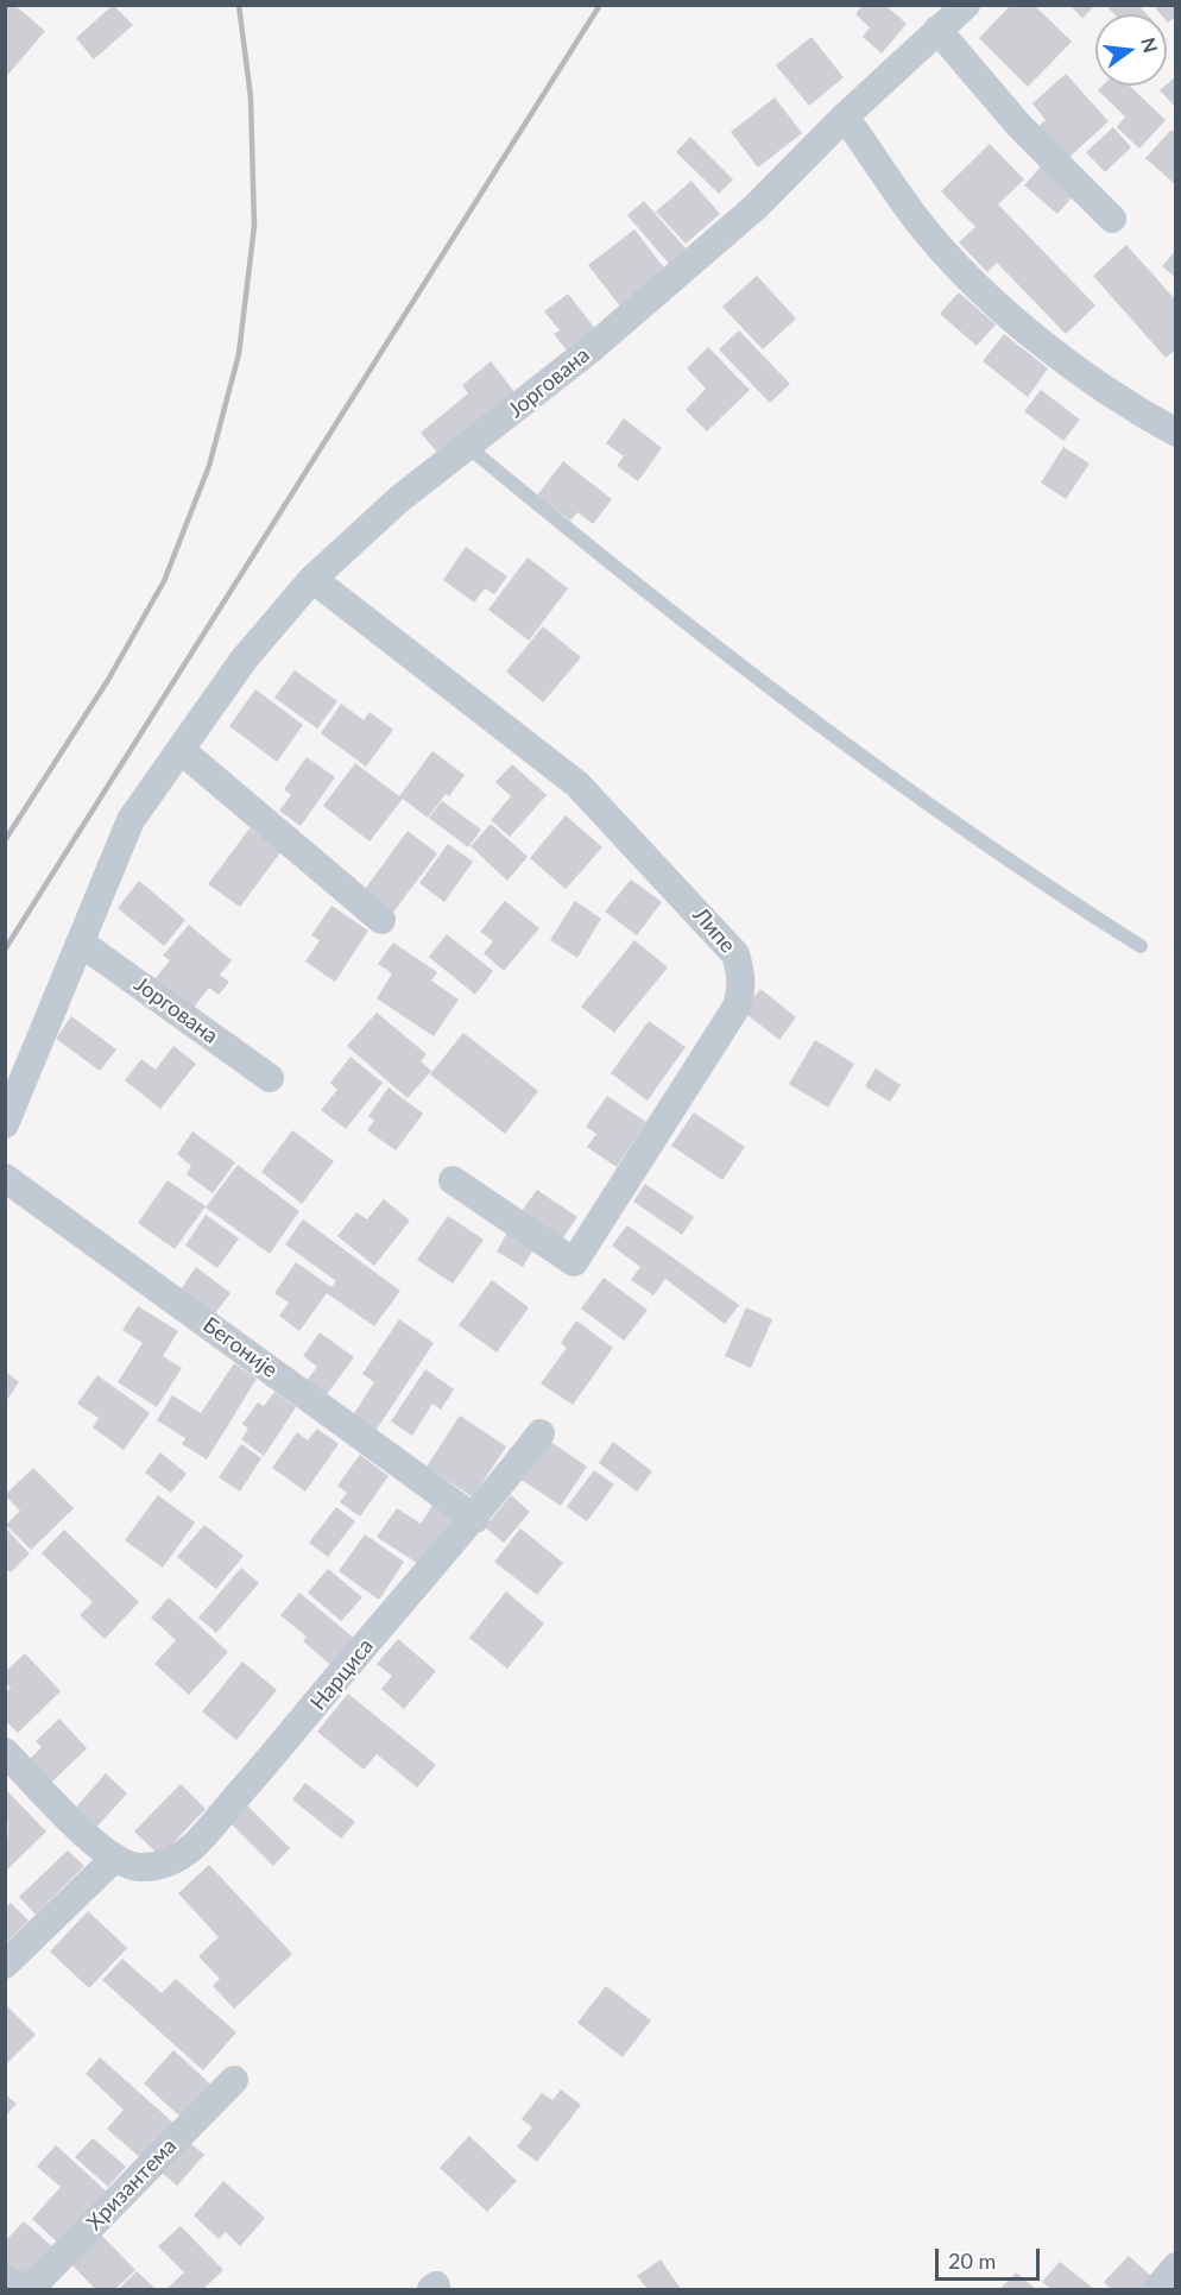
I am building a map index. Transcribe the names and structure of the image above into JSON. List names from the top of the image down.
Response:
{
  "streets": {
    "street": [
      "Јоргована",
      "Липе",
      "Бегоније",
      "Нарциса",
      "Хризантема"
    ]
  },
  "crossings": [
    ["Јоргована", "Липе"],
    ["Бегоније", "Нарциса"]
  ],
  "scale_bar": "20 m",
  "north": "right"
}
